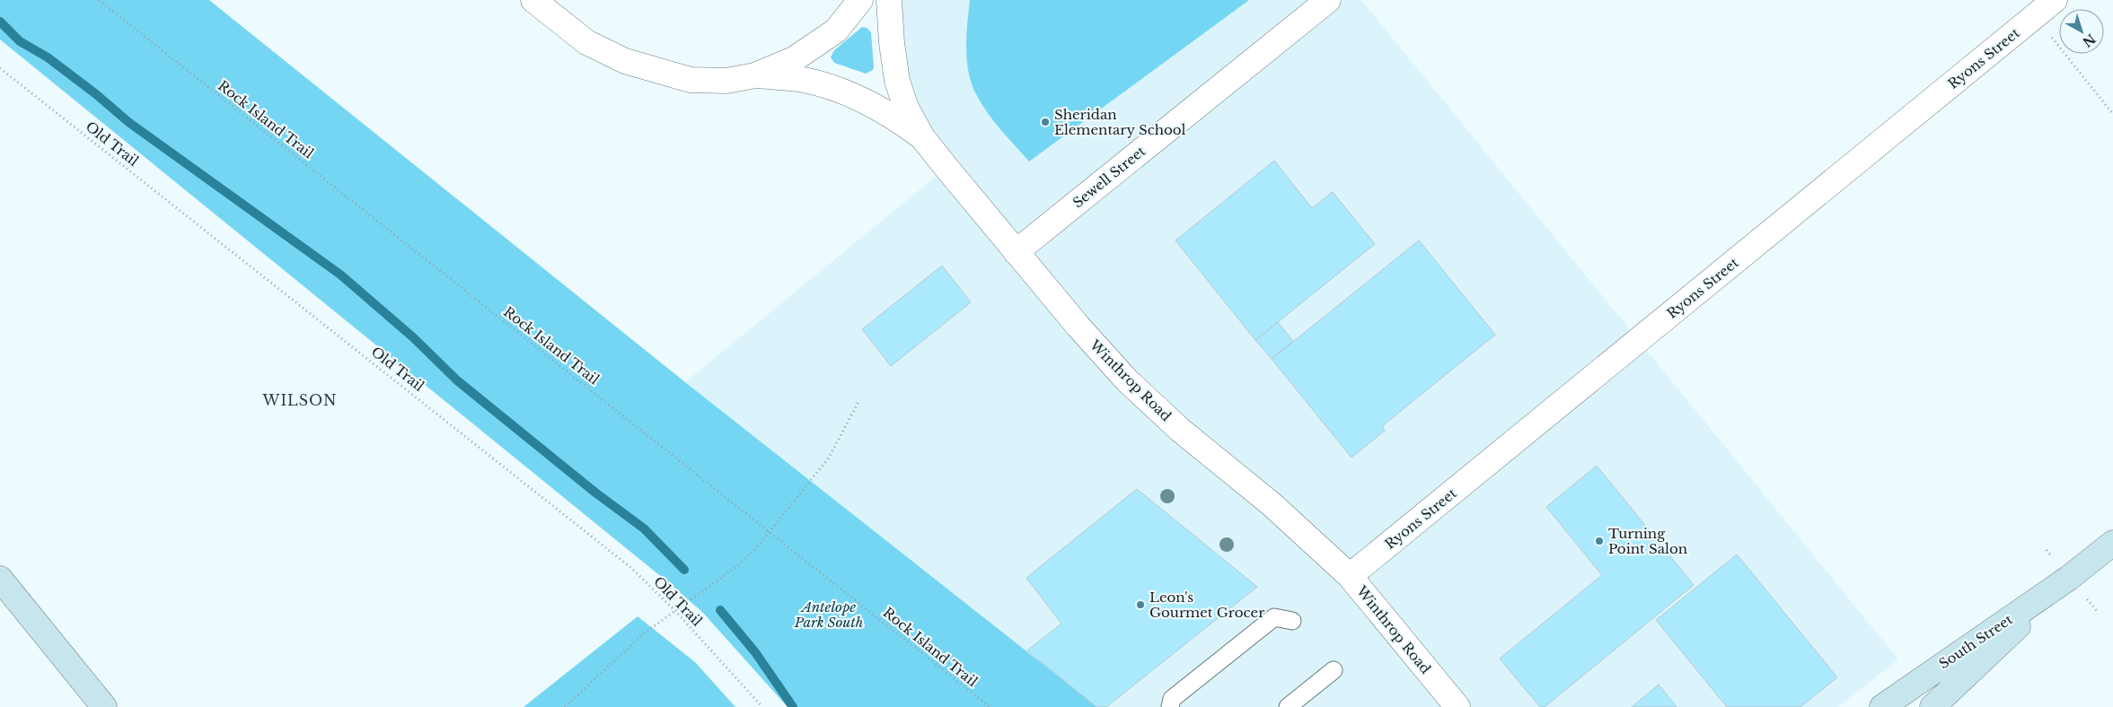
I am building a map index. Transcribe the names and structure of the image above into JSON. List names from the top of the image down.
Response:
{
  "streets": {
    "main road": ["South Street"],
    "street": ["Ryons Street", "Sewell Street", "Winthrop Road"],
    "path": ["Rock Island Trail", "Old Trail"]
  },
  "crossings": [
    ["Ryons Street", "Winthrop Road"],
    ["Sewell Street", "Winthrop Road"]
  ],
  "districts": ["WILSON"],
  "parks": ["Antelope Park South"],
  "places": ["Sheridan Elementary School", "Turning Point Salon", "Leon's Gourmet Grocer"],
  "north": "bottom right"
}
